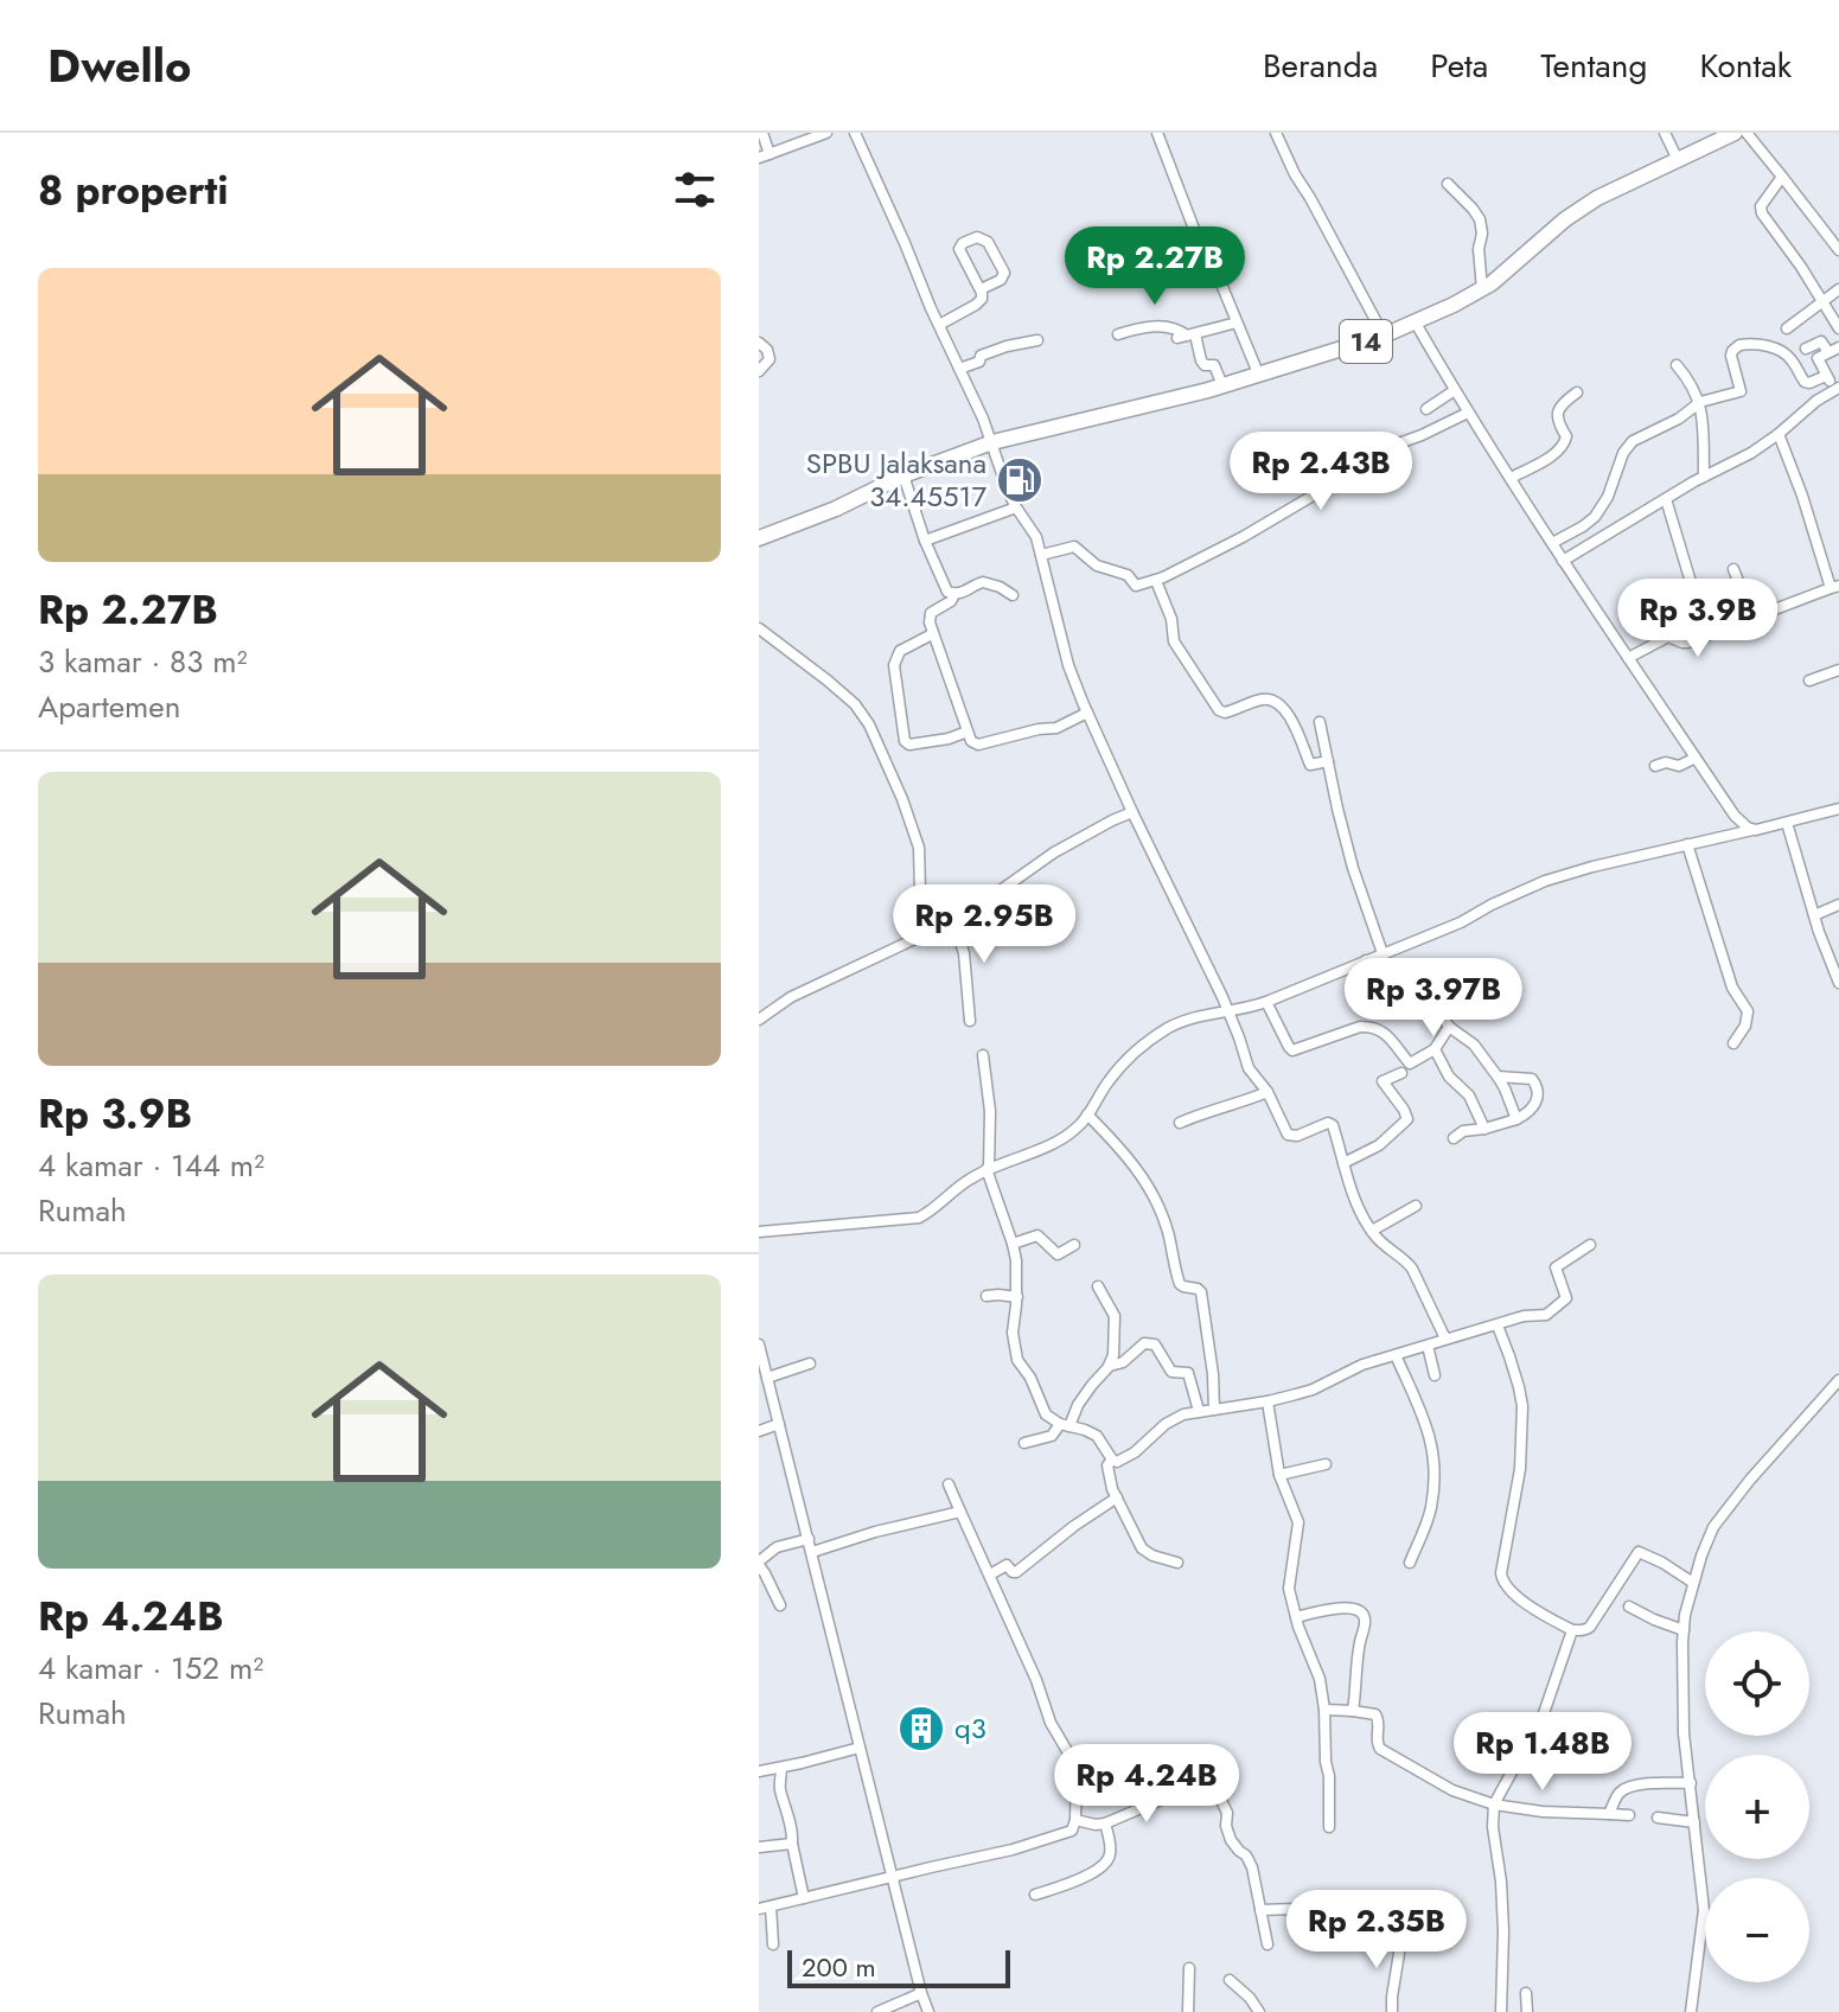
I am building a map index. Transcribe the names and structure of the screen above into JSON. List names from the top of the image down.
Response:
{
  "streets": {
    "highway": ["14"]
  },
  "places": {
    "fuel station": ["SPBU Jalaksana 34.45517"],
    "building": ["q3"]
  },
  "scale_bar": "200 m",
  "page": {
    "header": "Dwello",
    "nav": [
      "Beranda",
      "Peta",
      "Tentang",
      "Kontak"
    ],
    "heading": "8 properti",
    "price": [
      "Rp 2.27B",
      "Rp 2.43B",
      "Rp 3.9B",
      "Rp 2.95B",
      "Rp 3.97B",
      "Rp 1.48B",
      "Rp 4.24B",
      "Rp 2.35B"
    ],
    "list": [
      {
        "name": "Rp 2.27B",
        "note": "3 kamar · 83 m² · Apartemen"
      },
      {
        "name": "Rp 3.9B",
        "note": "4 kamar · 144 m² · Rumah"
      },
      {
        "name": "Rp 4.24B",
        "note": "4 kamar · 152 m² · Rumah"
      }
    ],
    "map_buttons": ["+", "−"],
    "scale": "200 m"
  }
}
